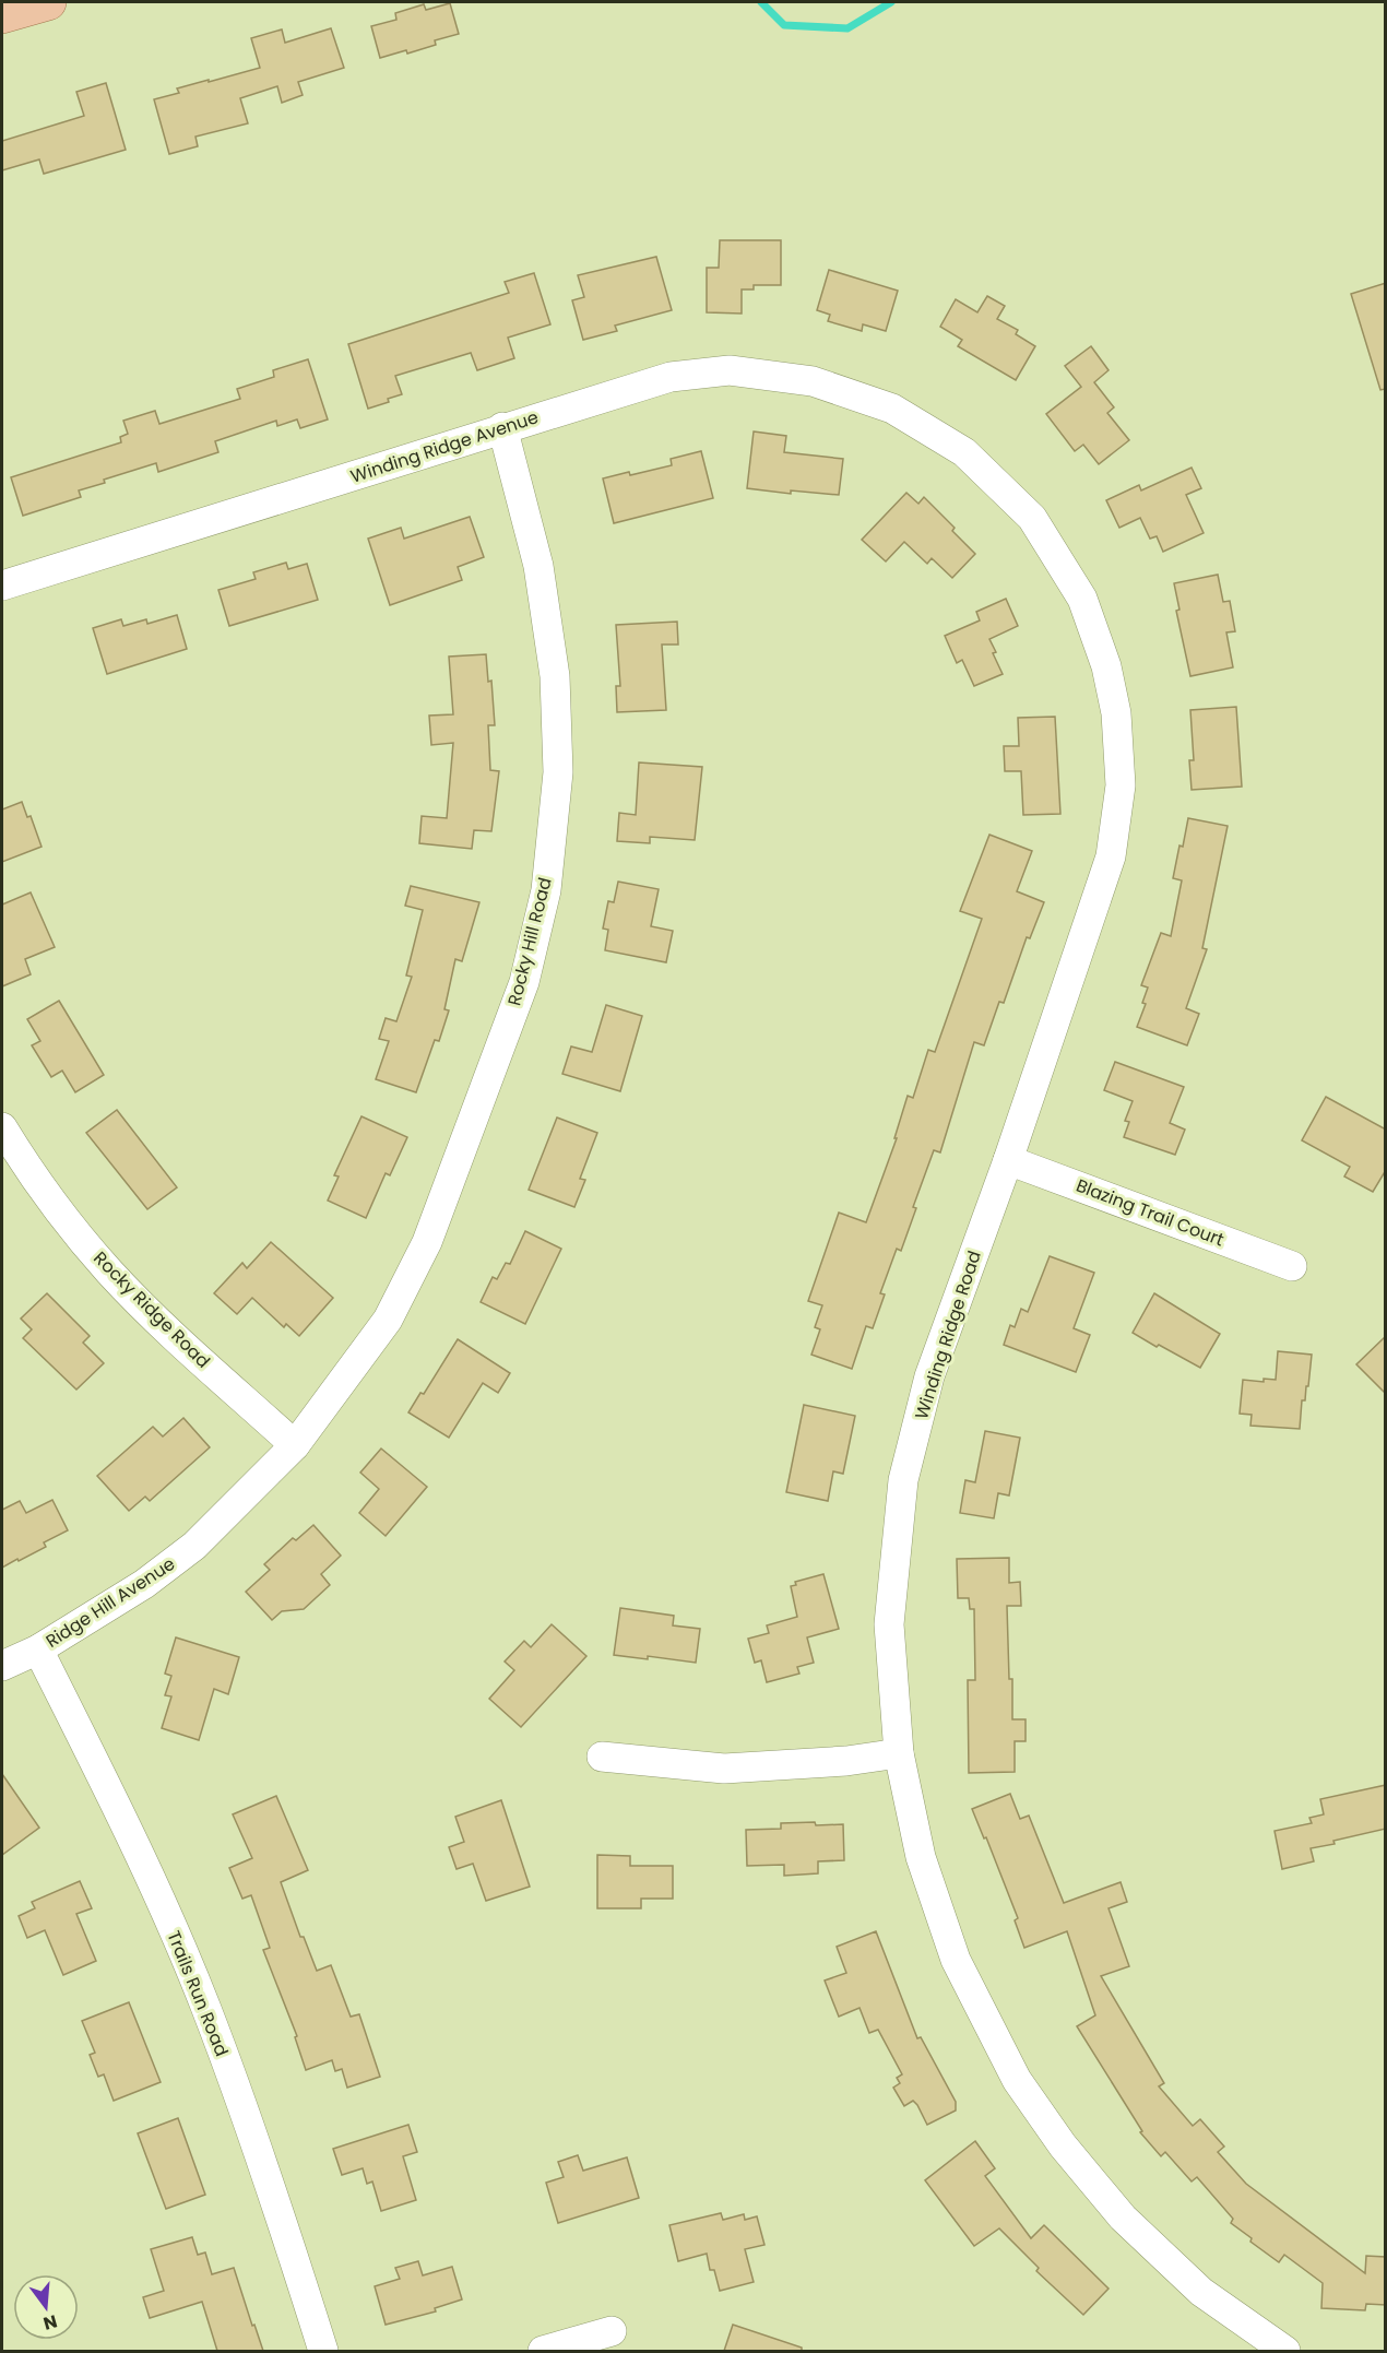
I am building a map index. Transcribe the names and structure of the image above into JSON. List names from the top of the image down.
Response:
{
  "streets": {
    "street": [
      "Winding Ridge Avenue",
      "Rocky Hill Road",
      "Blazing Trail Court",
      "Rocky Ridge Road",
      "Winding Ridge Road",
      "Ridge Hill Avenue",
      "Trails Run Road"
    ]
  },
  "crossings": [
    ["Winding Ridge Avenue", "Rocky Hill Road"],
    ["Winding Ridge Avenue", "Winding Ridge Road"],
    ["Rocky Hill Road", "Rocky Ridge Road"],
    ["Rocky Hill Road", "Ridge Hill Avenue"],
    ["Blazing Trail Court", "Winding Ridge Road"],
    ["Rocky Ridge Road", "Ridge Hill Avenue"],
    ["Ridge Hill Avenue", "Trails Run Road"]
  ],
  "north": "bottom"
}
